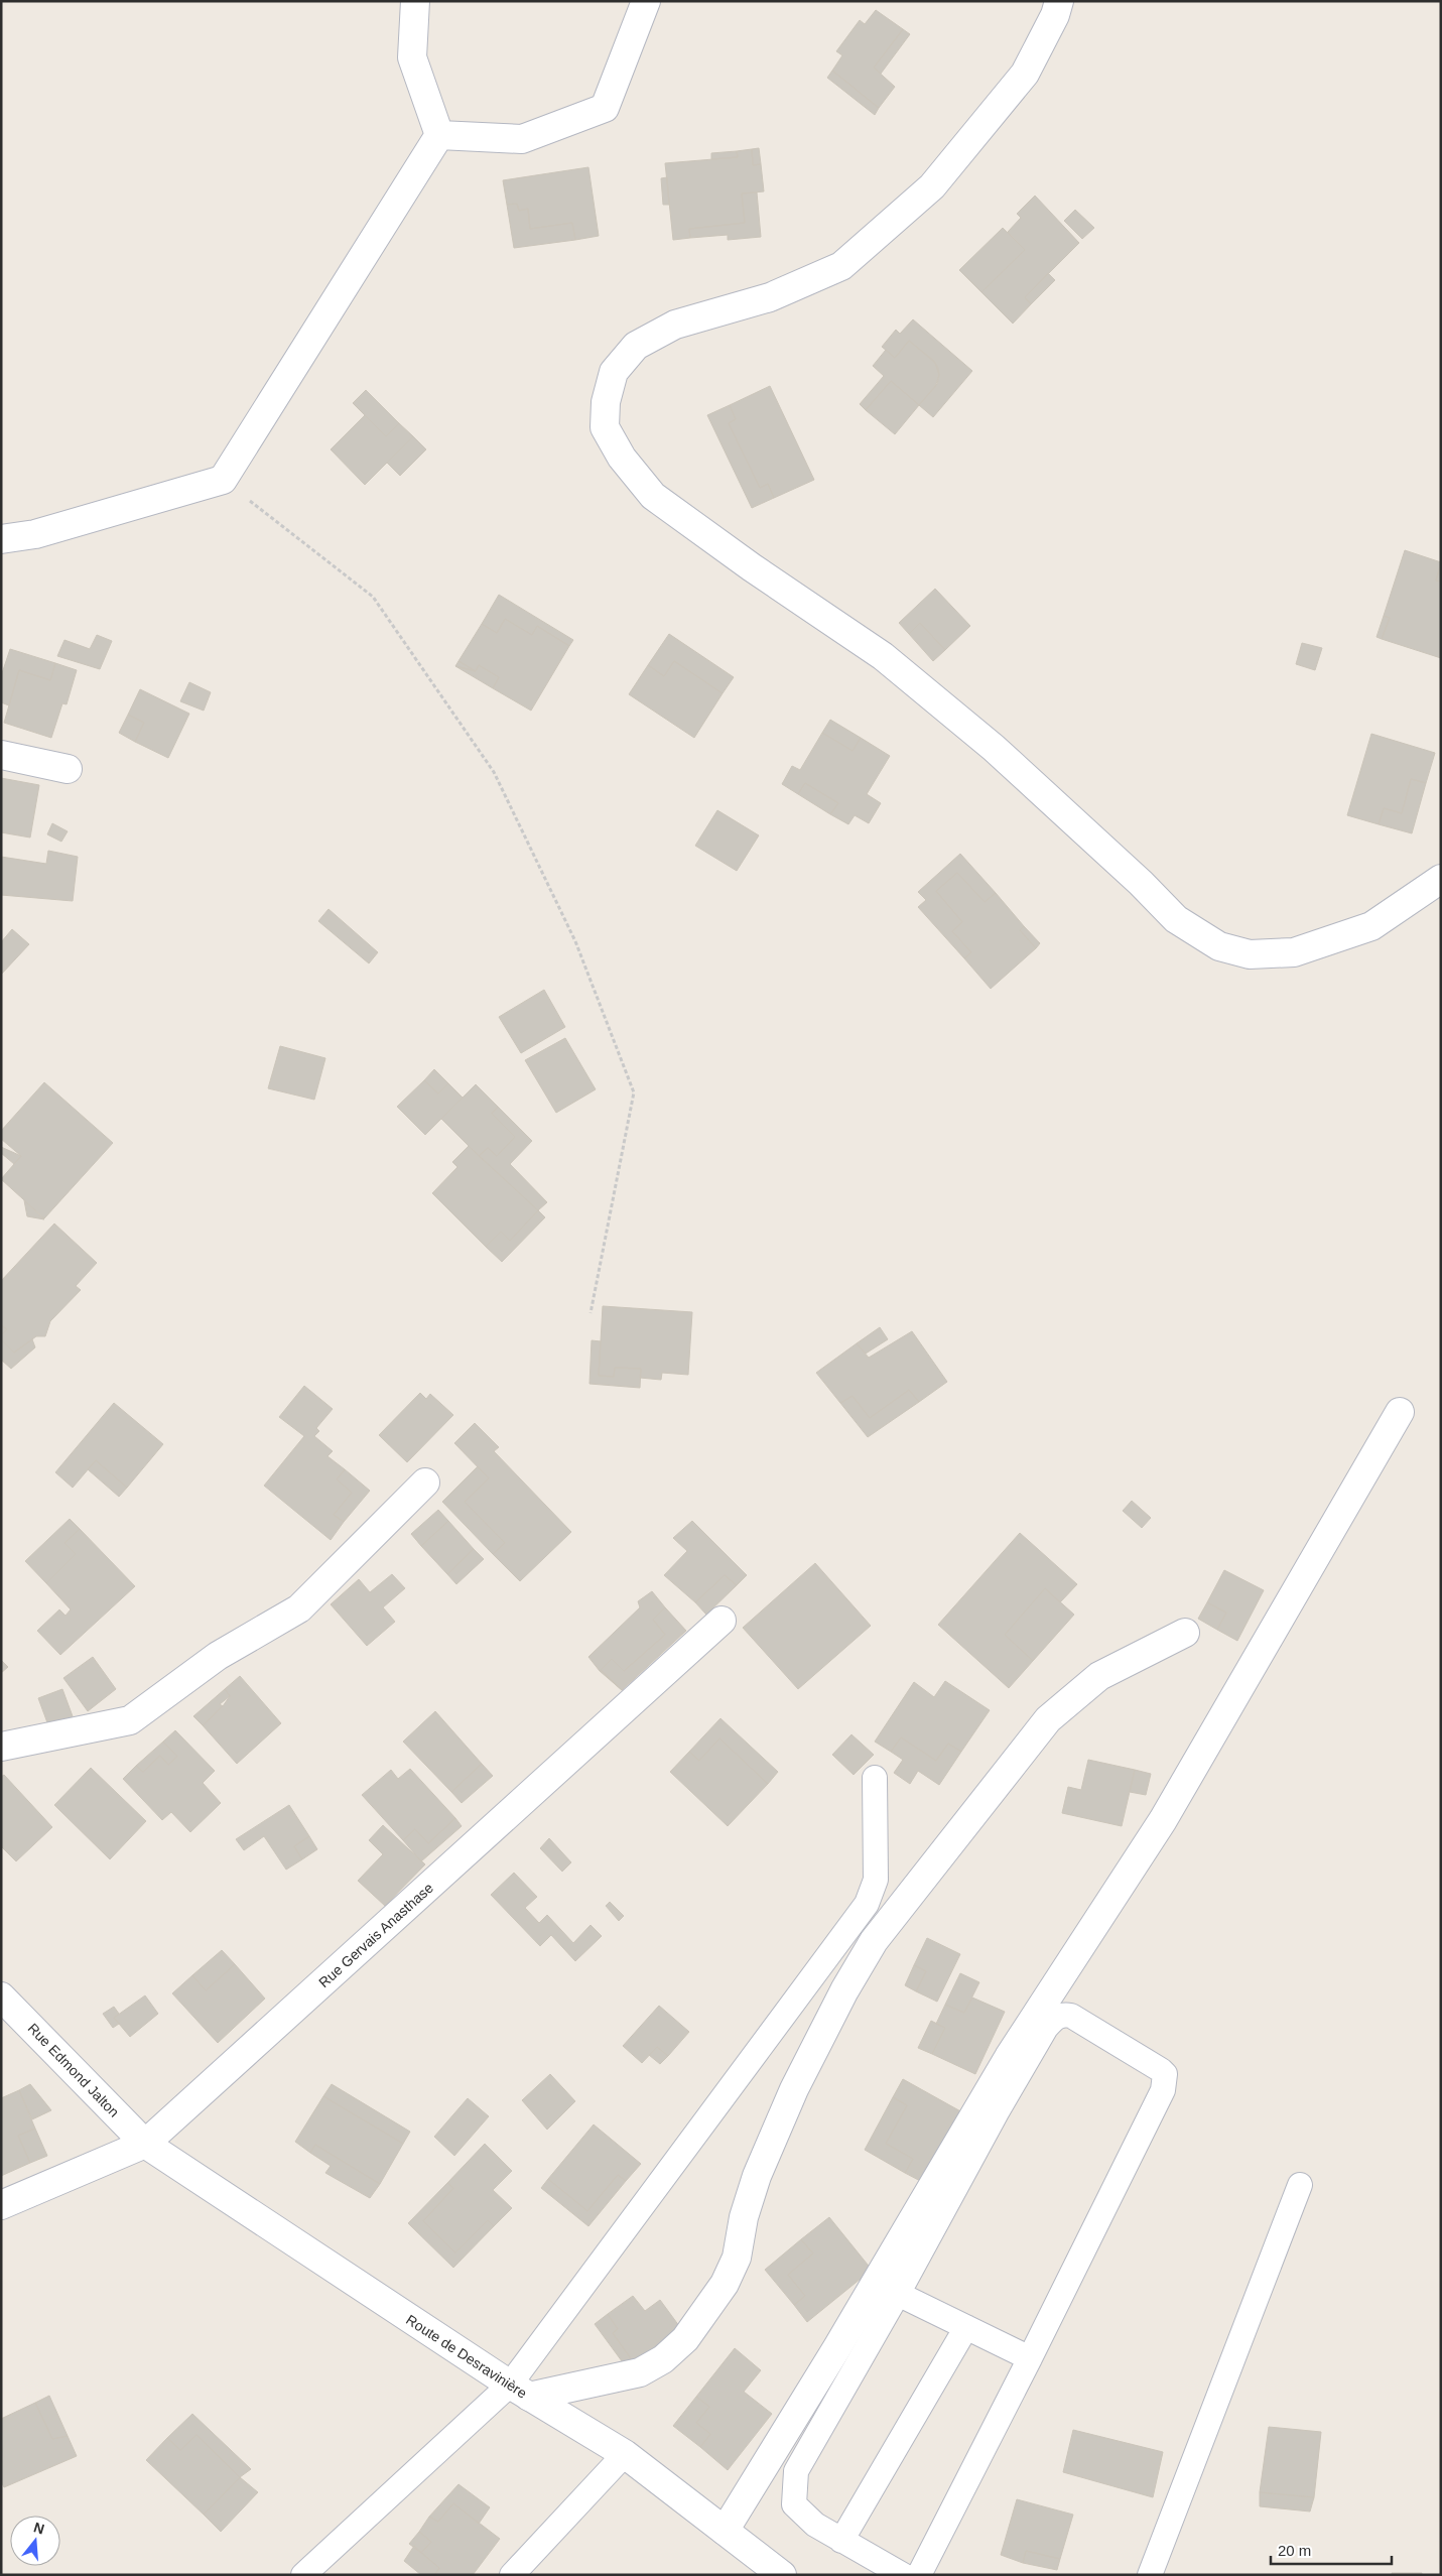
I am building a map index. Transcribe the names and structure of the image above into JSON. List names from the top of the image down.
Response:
{
  "streets": {
    "street": ["Rue Gervais Anasthase", "Rue Edmond Jalton", "Route de Desravinière"]
  },
  "crossings": [
    ["Rue Gervais Anasthase", "Rue Edmond Jalton"],
    ["Rue Gervais Anasthase", "Route de Desravinière"],
    ["Rue Edmond Jalton", "Route de Desravinière"]
  ],
  "scale_bar": "20 m",
  "north": "top"
}
